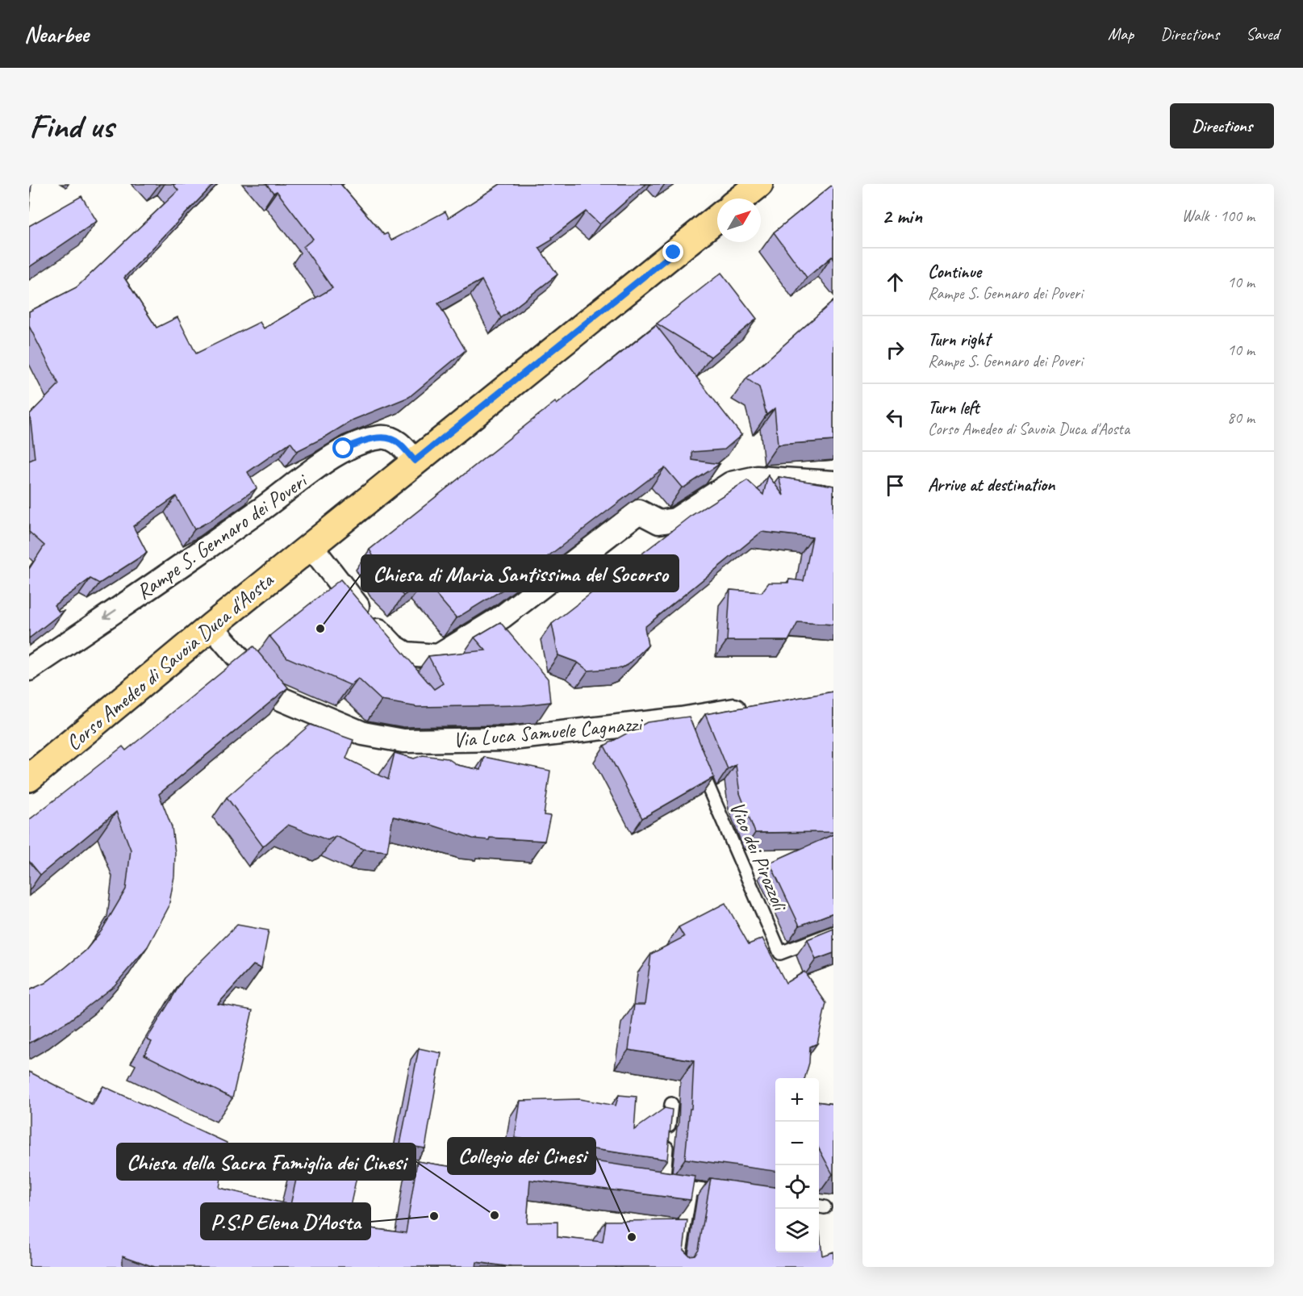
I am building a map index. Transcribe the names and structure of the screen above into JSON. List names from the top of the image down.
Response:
{
  "streets": {
    "main road": ["Corso Amedeo di Savoia Duca d'Aosta"],
    "street": ["Rampe S. Gennaro dei Poveri", "Via Luca Samuele Cagnazzi"],
    "lane": ["Vico dei Pirozzoli"]
  },
  "crossings": [
    ["Rampe S. Gennaro dei Poveri", "Corso Amedeo di Savoia Duca d'Aosta"],
    ["Corso Amedeo di Savoia Duca d'Aosta", "Via Luca Samuele Cagnazzi"]
  ],
  "one_way": ["Rampe S. Gennaro dei Poveri"],
  "places": [
    "Chiesa di Maria Santissima del Socorso",
    "Chiesa della Sacra Famiglia dei Cinesi",
    "P.S.P Elena D'Aosta",
    "Collegio dei Cinesi"
  ],
  "north": "top right",
  "page": {
    "header": "Nearbee",
    "nav": ["Map", "Directions", "Saved"],
    "buttons": "Directions",
    "title": "Find us",
    "heading": ["2 min", "Walk · 100 m"],
    "list": [
      ["Continue", "Rampe S. Gennaro dei Poveri", "10 m"],
      ["Turn right", "Rampe S. Gennaro dei Poveri", "10 m"],
      ["Turn left", "Corso Amedeo di Savoia Duca d'Aosta", "80 m"],
      "Arrive at destination"
    ],
    "map_buttons": ["+", "−"]
  }
}
